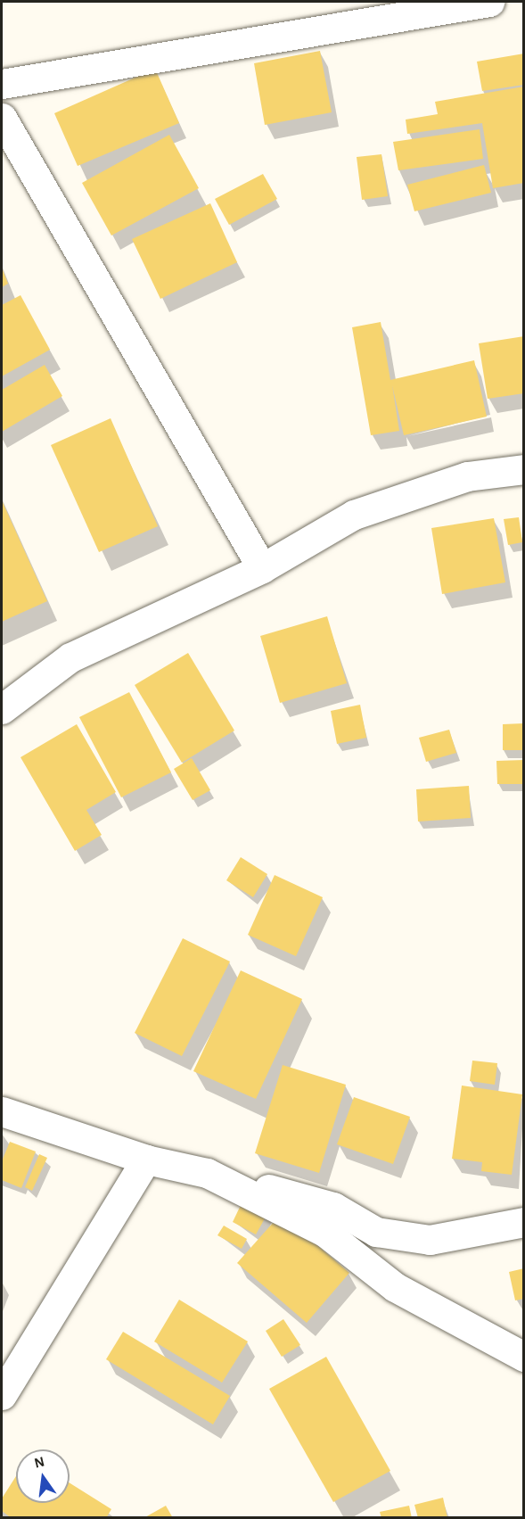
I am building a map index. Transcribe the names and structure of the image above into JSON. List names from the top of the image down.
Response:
{
  "north": "top"
}
